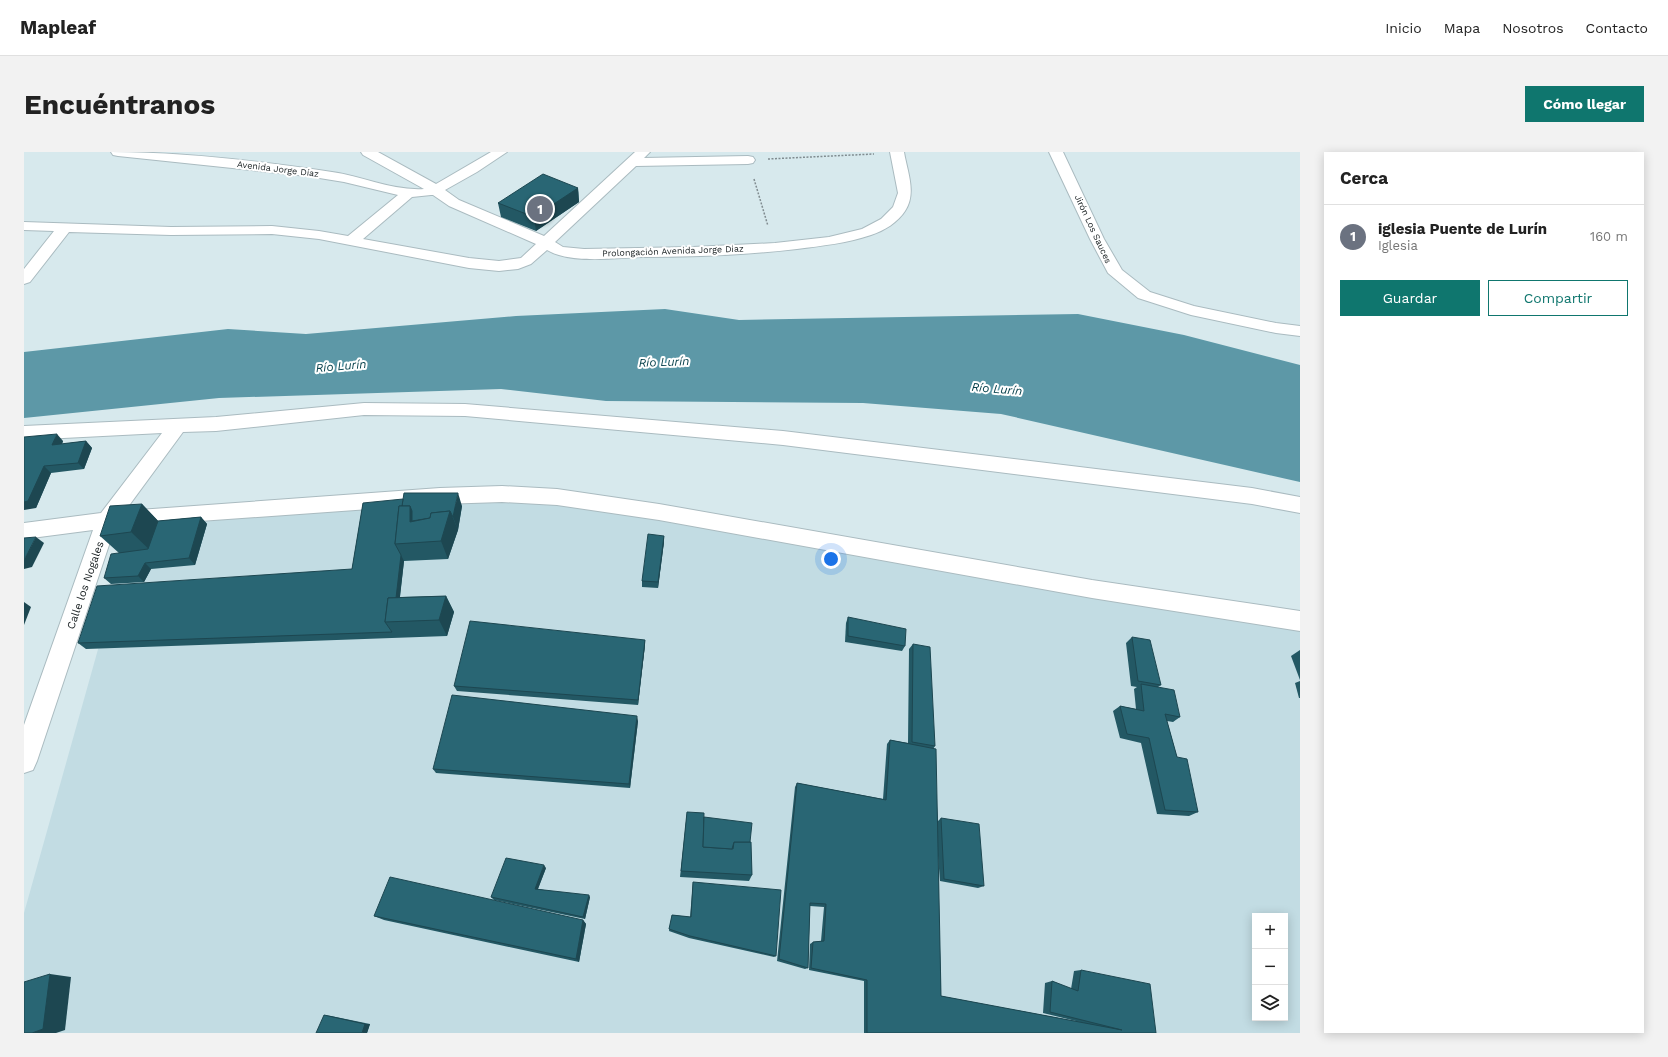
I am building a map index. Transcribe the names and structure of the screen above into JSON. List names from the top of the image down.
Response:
{
  "streets": {
    "street": [
      "Avenida Jorge Díaz",
      "Jirón Los Sauces",
      "Prolongación Avenida Jorge Diaz",
      "Calle los Nogales"
    ]
  },
  "crossings": [
    ["Avenida Jorge Díaz", "Prolongación Avenida Jorge Diaz"]
  ],
  "water": ["Río Lurín"],
  "page": {
    "header": "Mapleaf",
    "nav": [
      "Inicio",
      "Mapa",
      "Nosotros",
      "Contacto"
    ],
    "buttons": [
      "Cómo llegar",
      ["Guardar", "Compartir"]
    ],
    "title": "Encuéntranos",
    "heading": "Cerca",
    "pins": "1",
    "list": [
      {
        "mark": "1",
        "name": "iglesia Puente de Lurín",
        "note": "Iglesia",
        "value": "160 m"
      }
    ],
    "map_buttons": ["+", "−"]
  }
}
